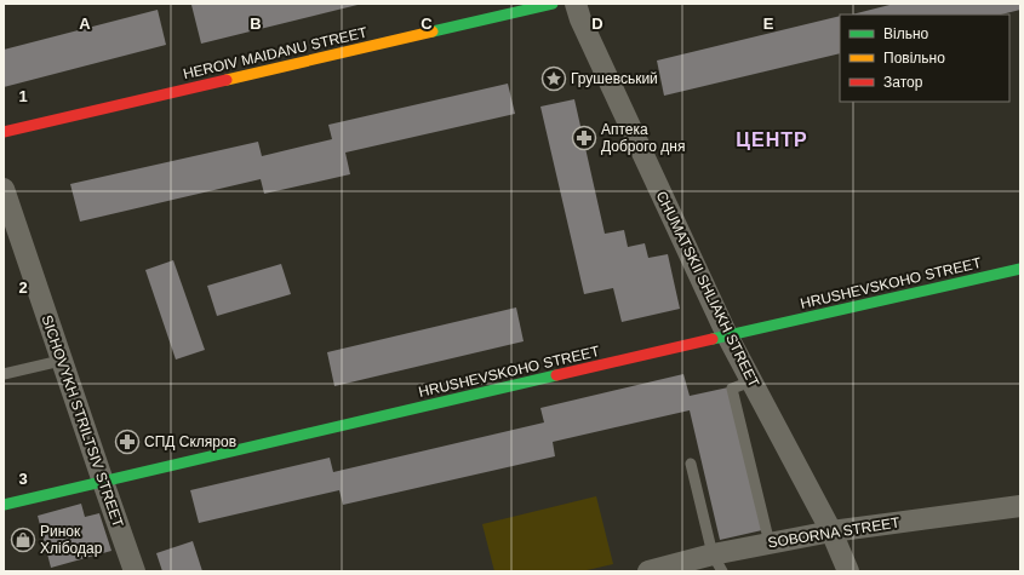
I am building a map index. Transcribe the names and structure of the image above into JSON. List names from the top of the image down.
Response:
{
  "streets": {
    "street": [
      "HEROIV MAIDANU STREET",
      "HRUSHEVSKOHO STREET",
      "CHUMATSKII SHLIAKH STREET",
      "SICHOVYKH STRILTSIV STREET",
      "SOBORNA STREET"
    ]
  },
  "crossings": [
    ["HRUSHEVSKOHO STREET", "CHUMATSKII SHLIAKH STREET"],
    ["HRUSHEVSKOHO STREET", "SICHOVYKH STRILTSIV STREET"]
  ],
  "districts": ["ЦЕНТР"],
  "places": {
    "place": ["Грушевський"],
    "pharmacy": ["Аптека Доброго дня", "СПД Скляров"],
    "shop": ["Ринок Хлібодар"]
  },
  "legend": ["Вільно", "Повільно", "Затор"],
  "grid": {
    "columns": [
      "A",
      "B",
      "C",
      "D",
      "E"
    ],
    "rows": ["1", "2", "3"]
  }
}
